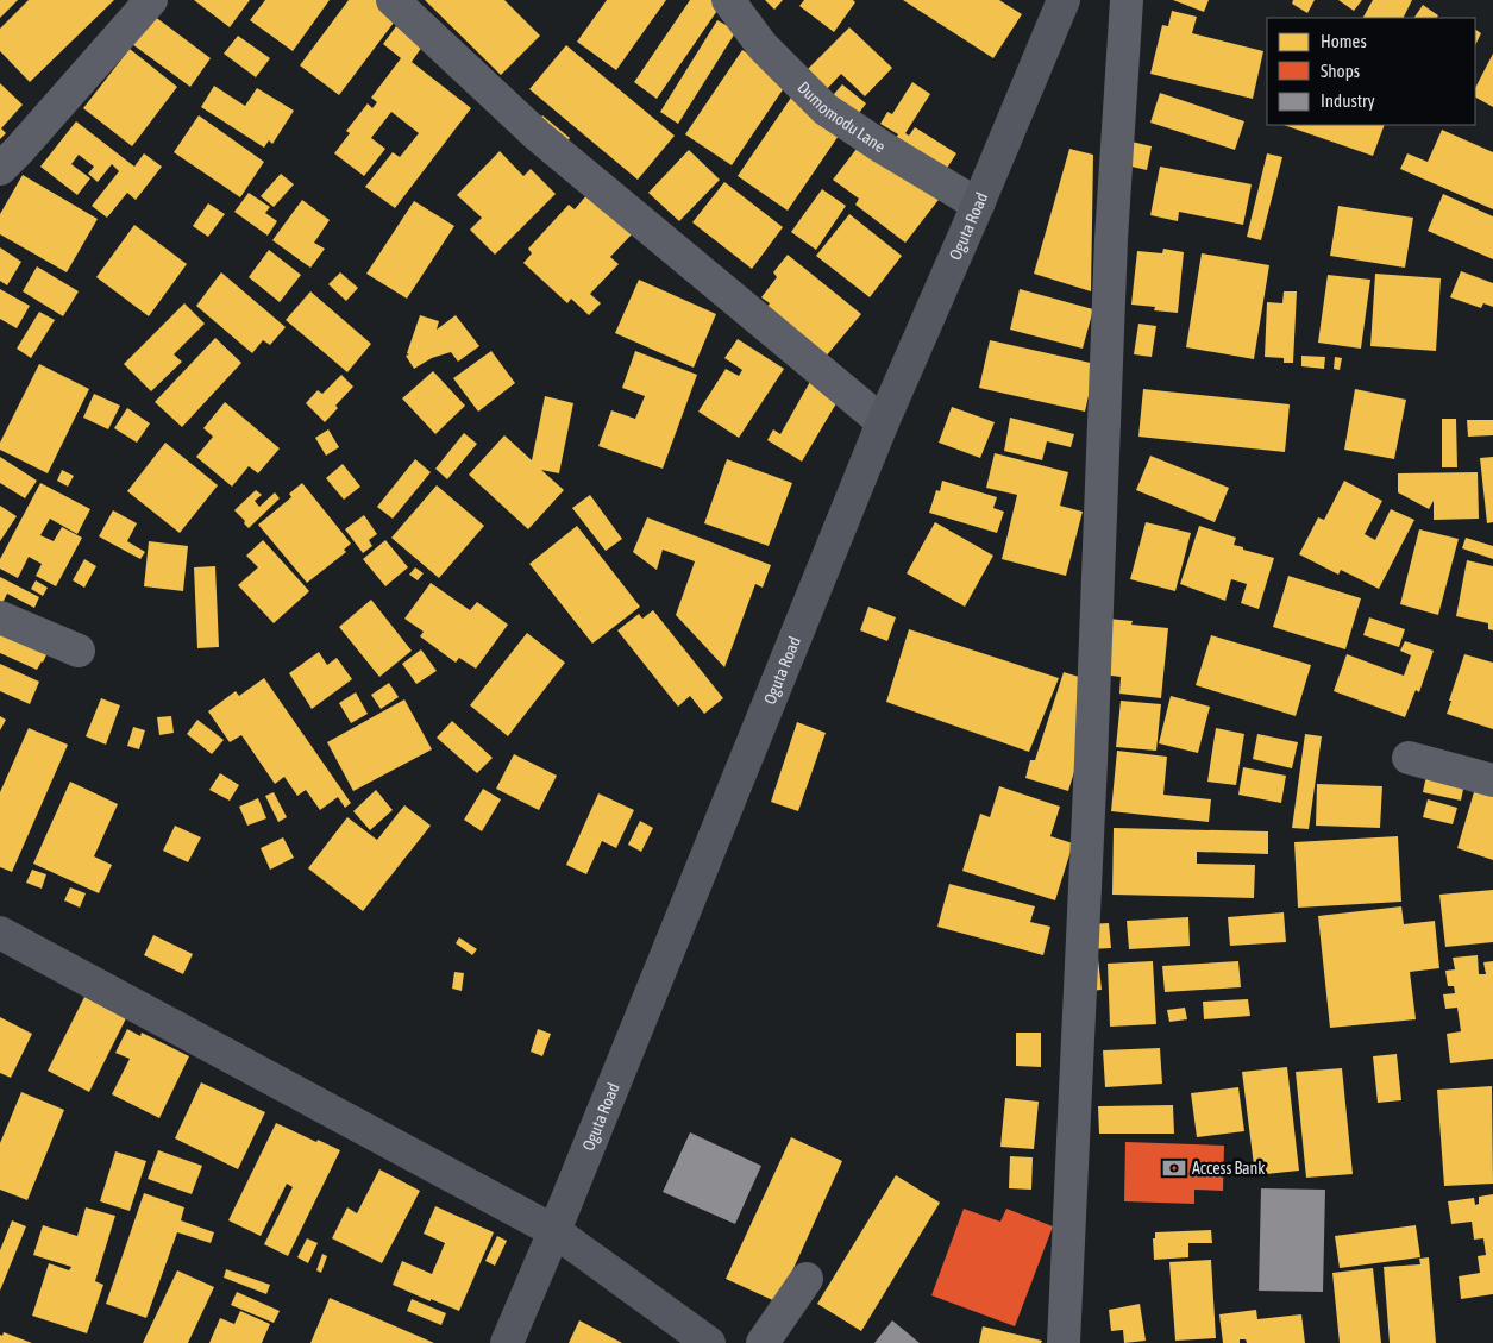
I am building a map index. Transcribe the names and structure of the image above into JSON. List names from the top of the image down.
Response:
{
  "streets": {
    "main road": ["Oguta Road"],
    "street": ["Dumomodu Lane"]
  },
  "crossings": [
    ["Dumomodu Lane", "Oguta Road"]
  ],
  "places": {
    "bank": ["Access Bank"]
  },
  "legend": ["Homes", "Shops", "Industry"]
}
